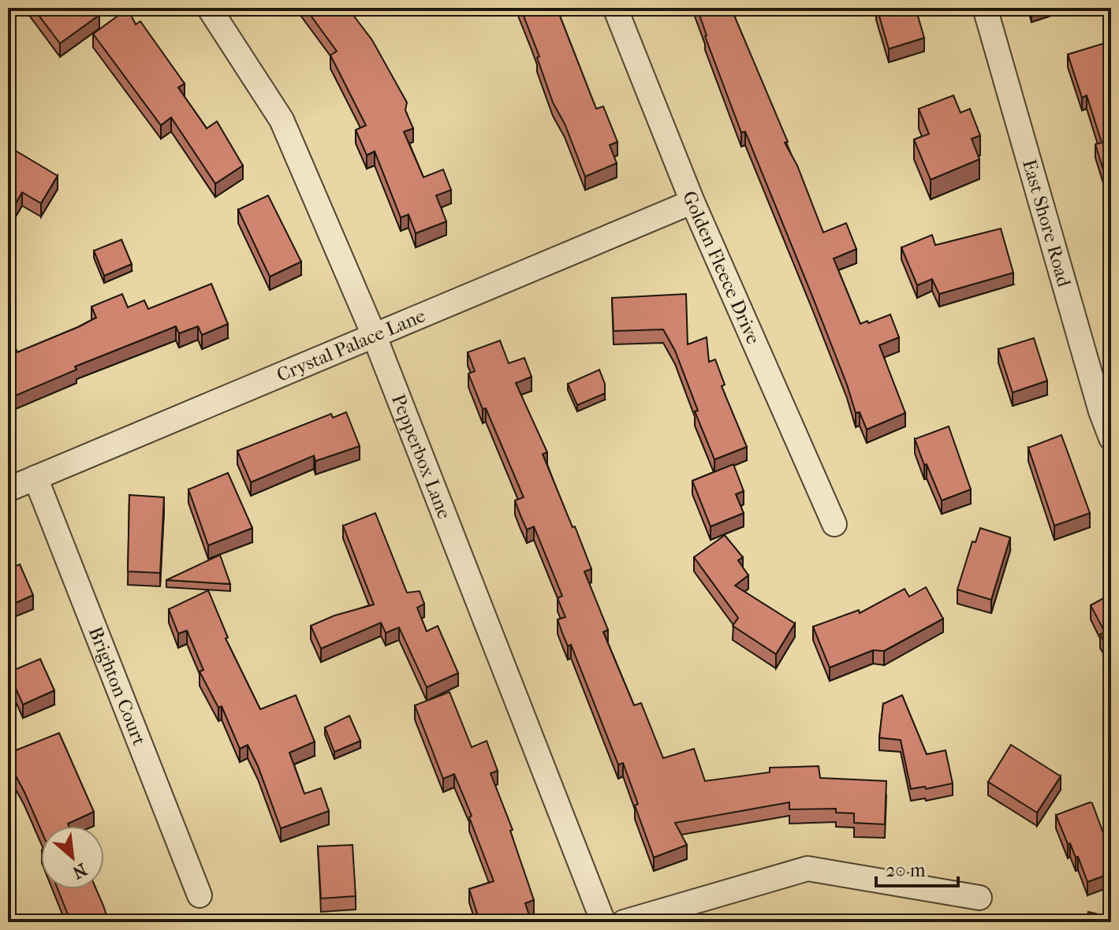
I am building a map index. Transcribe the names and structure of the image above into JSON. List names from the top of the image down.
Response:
{
  "streets": {
    "street": [
      "East Shore Road",
      "Golden Fleece Drive",
      "Crystal Palace Lane",
      "Pepperbox Lane",
      "Brighton Court"
    ]
  },
  "crossings": [
    ["Golden Fleece Drive", "Crystal Palace Lane"],
    ["Crystal Palace Lane", "Pepperbox Lane"],
    ["Crystal Palace Lane", "Brighton Court"]
  ],
  "scale_bar": "20 m",
  "north": "bottom right"
}
